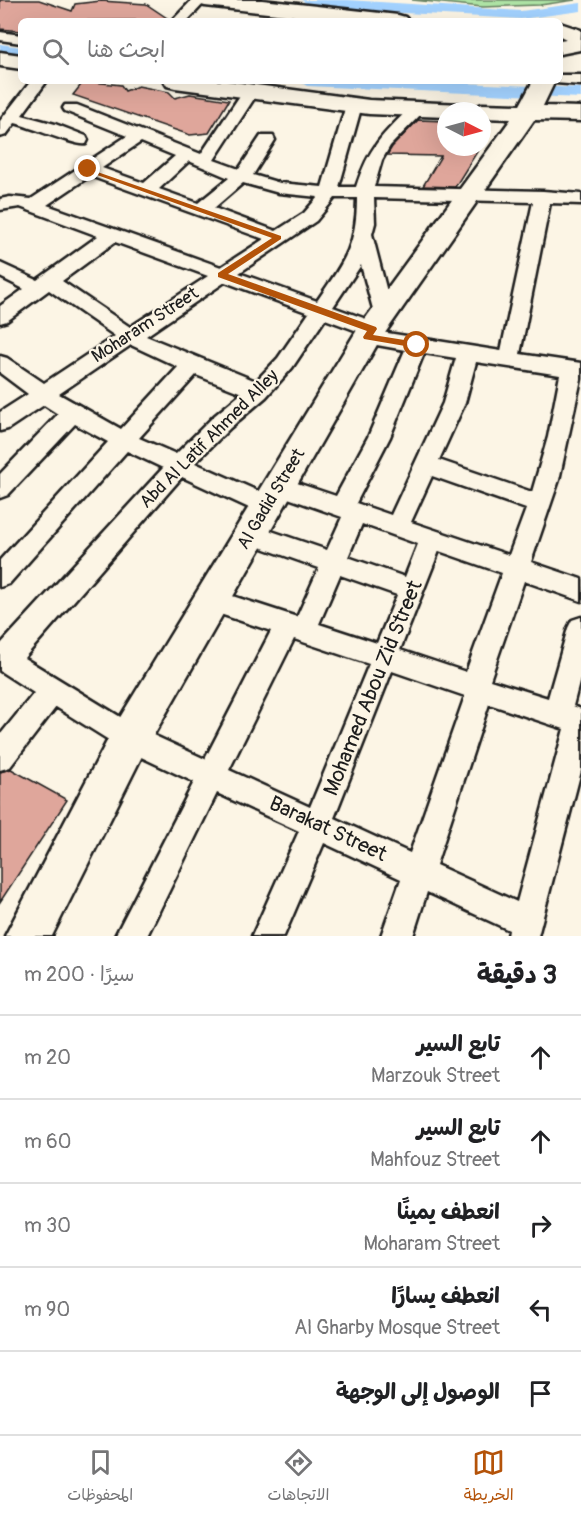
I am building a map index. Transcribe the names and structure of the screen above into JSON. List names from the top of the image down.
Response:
{
  "streets": {
    "main road": ["Al Gadid Street"],
    "street": [
      "Moharam Street",
      "Abd Al Latif Ahmed Alley",
      "Mohamed Abou Zid Street",
      "Barakat Street"
    ]
  },
  "crossings": [
    ["Abd Al Latif Ahmed Alley", "Barakat Street"],
    ["Al Gadid Street", "Barakat Street"],
    ["Mohamed Abou Zid Street", "Barakat Street"]
  ],
  "north": "right",
  "page": {
    "search": "ابحث هنا",
    "heading": ["3 دقيقة", "سيرًا · 200 m"],
    "list": [
      ["تابع السير", "Marzouk Street", "20 m"],
      ["تابع السير", "Mahfouz Street", "60 m"],
      ["انعطف يمينًا", "Moharam Street", "30 m"],
      ["انعطف يسارًا", "Al Gharby Mosque Street", "90 m"],
      "الوصول إلى الوجهة"
    ],
    "nav": ["الخريطة", "الاتجاهات", "المحفوظات"]
  }
}
